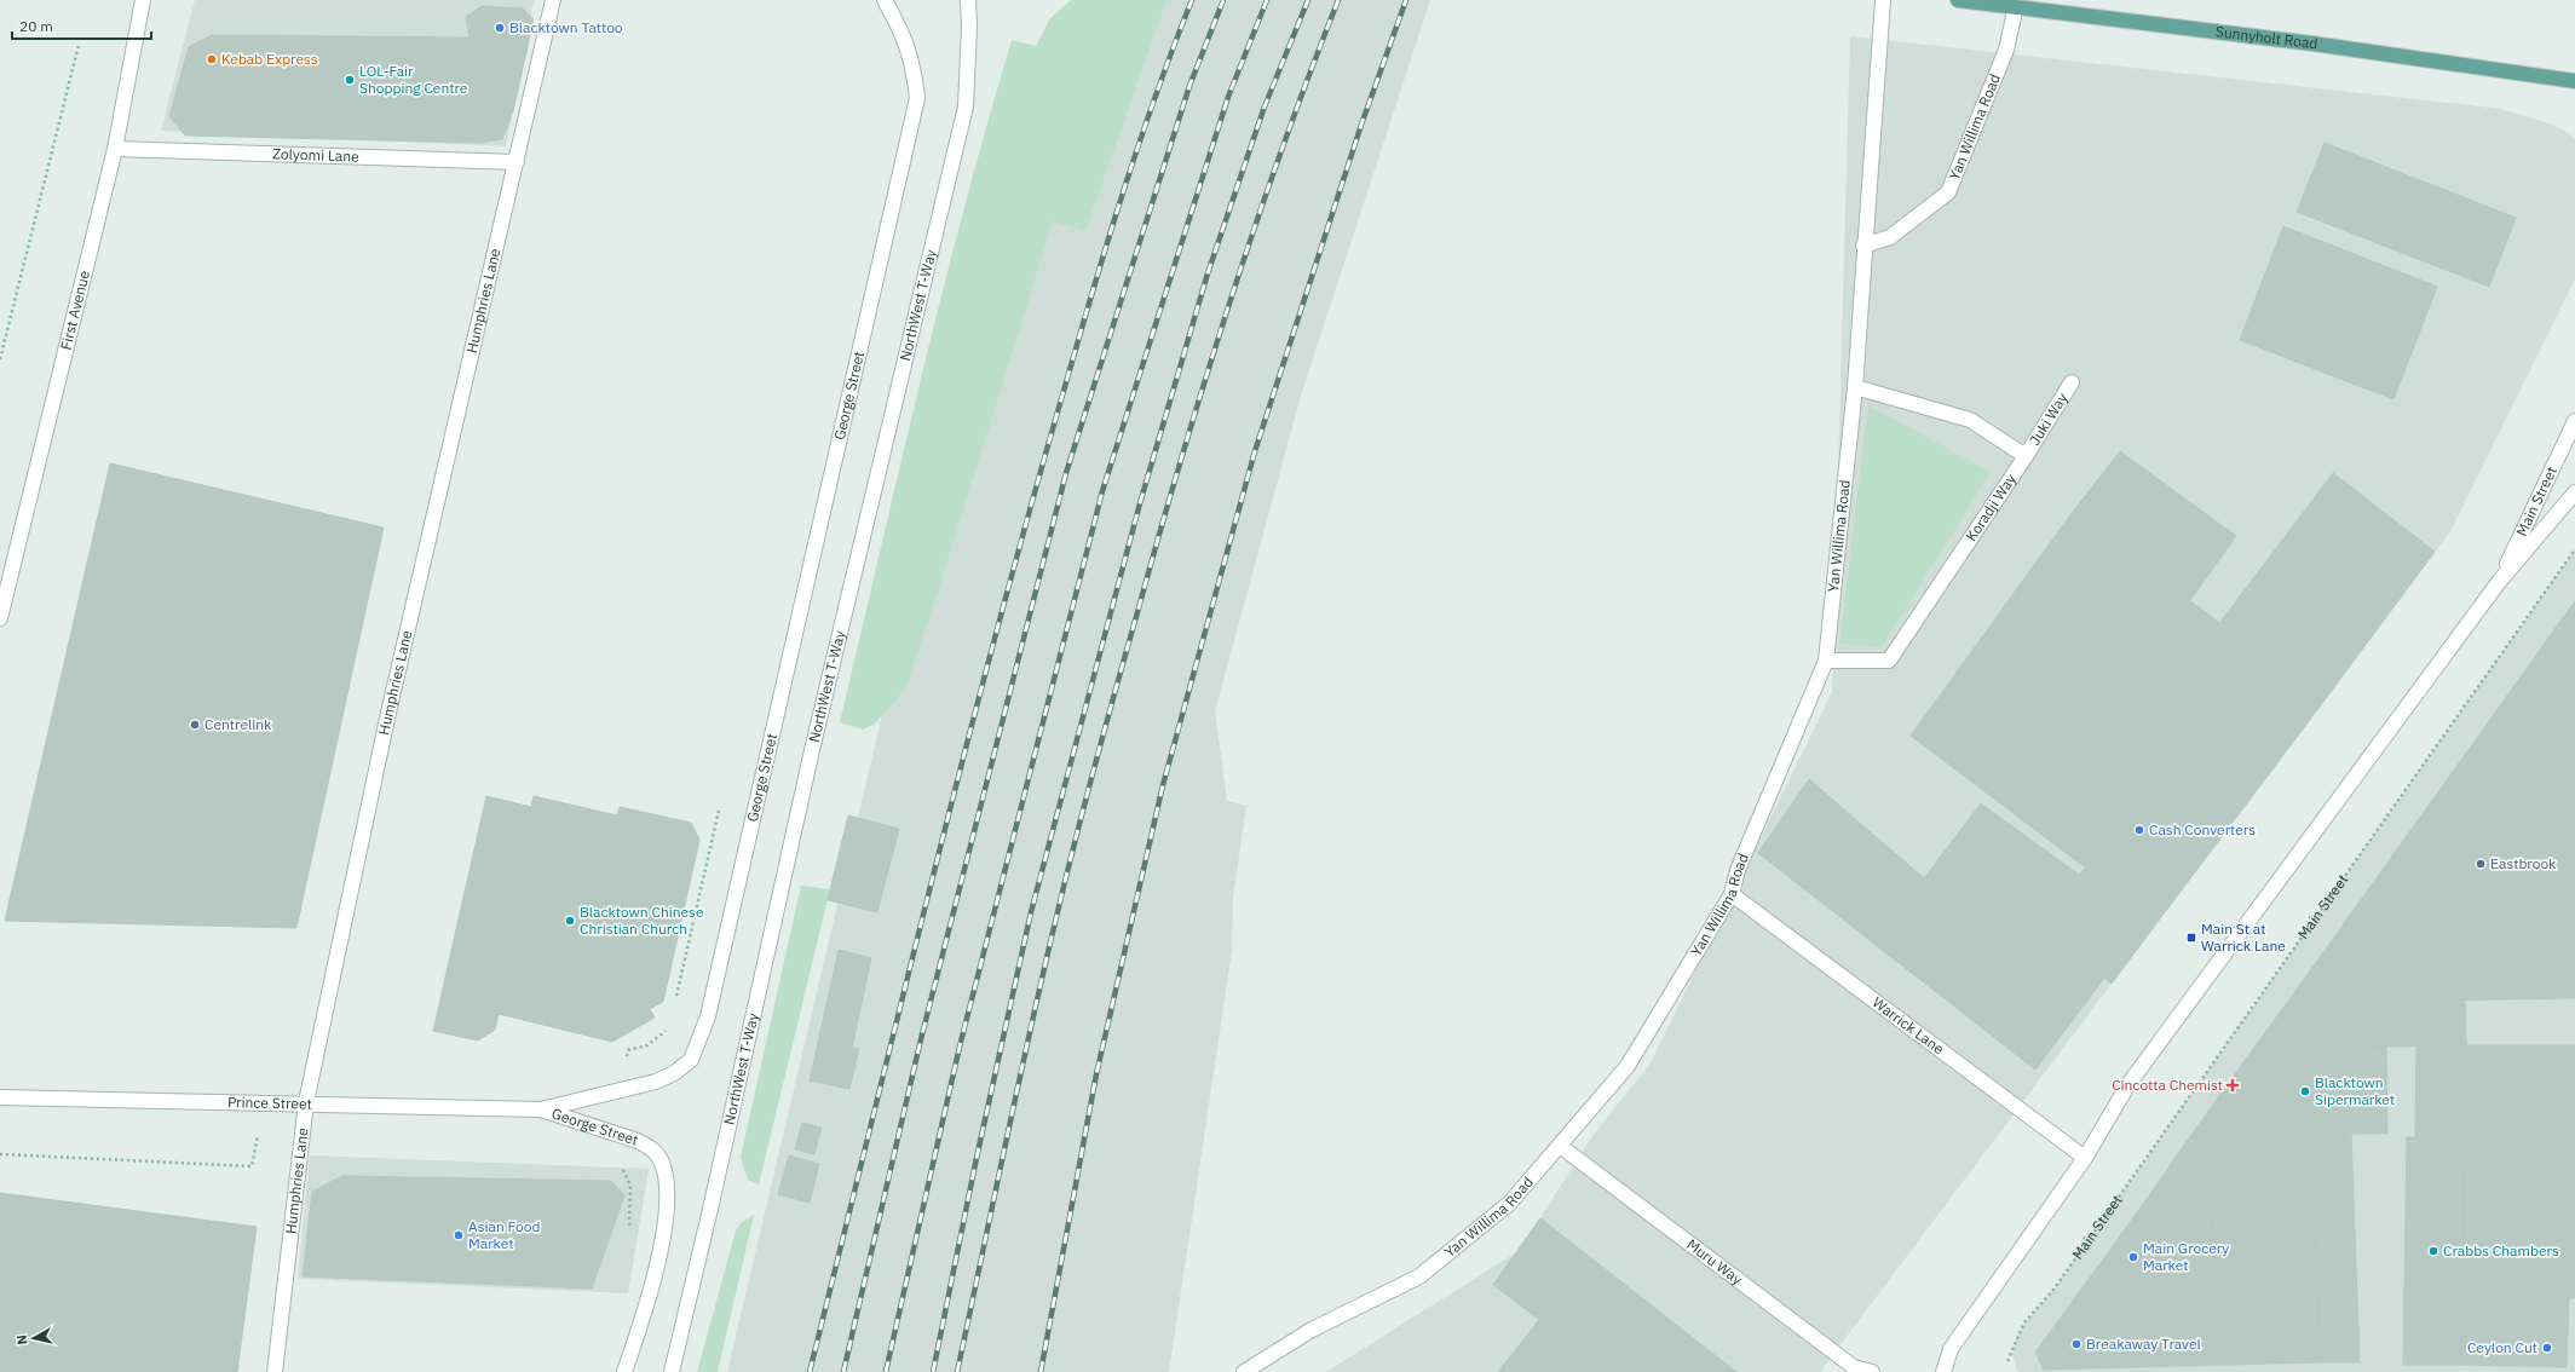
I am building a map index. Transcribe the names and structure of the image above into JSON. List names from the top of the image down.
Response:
{
  "streets": {
    "main road": ["Sunnyholt Road"],
    "street": [
      "Yan Willima Road",
      "Zolyomi Lane",
      "Humphries Lane",
      "NorthWest T-Way",
      "First Avenue",
      "George Street",
      "Juki Way",
      "Main Street",
      "Koradji Way",
      "Warrick Lane",
      "Prince Street",
      "Muru Way"
    ]
  },
  "crossings": [
    ["Sunnyholt Road", "Yan Willima Road"],
    ["Yan Willima Road", "Koradji Way"],
    ["Yan Willima Road", "Warrick Lane"],
    ["Yan Willima Road", "Muru Way"],
    ["Zolyomi Lane", "Humphries Lane"],
    ["Zolyomi Lane", "First Avenue"],
    ["Humphries Lane", "Prince Street"],
    ["George Street", "Prince Street"],
    ["Juki Way", "Koradji Way"],
    ["Main Street", "Warrick Lane"]
  ],
  "places": {
    "other": [
      "Blacktown Tattoo",
      "Kebab Express",
      "LOL-Fair Shopping Centre",
      "Centrelink",
      "Cash Converters",
      "Eastbrook",
      "Blacktown Chinese Christian Church",
      "Blacktown Sipermarket",
      "Asian Food Market",
      "Crabbs Chambers",
      "Main Grocery Market",
      "Breakaway Travel",
      "Ceylon Cut"
    ],
    "transit": ["Main St at Warrick Lane"],
    "health": ["Cincotta Chemist"]
  },
  "scale_bar": "20 m",
  "north": "left"
}
